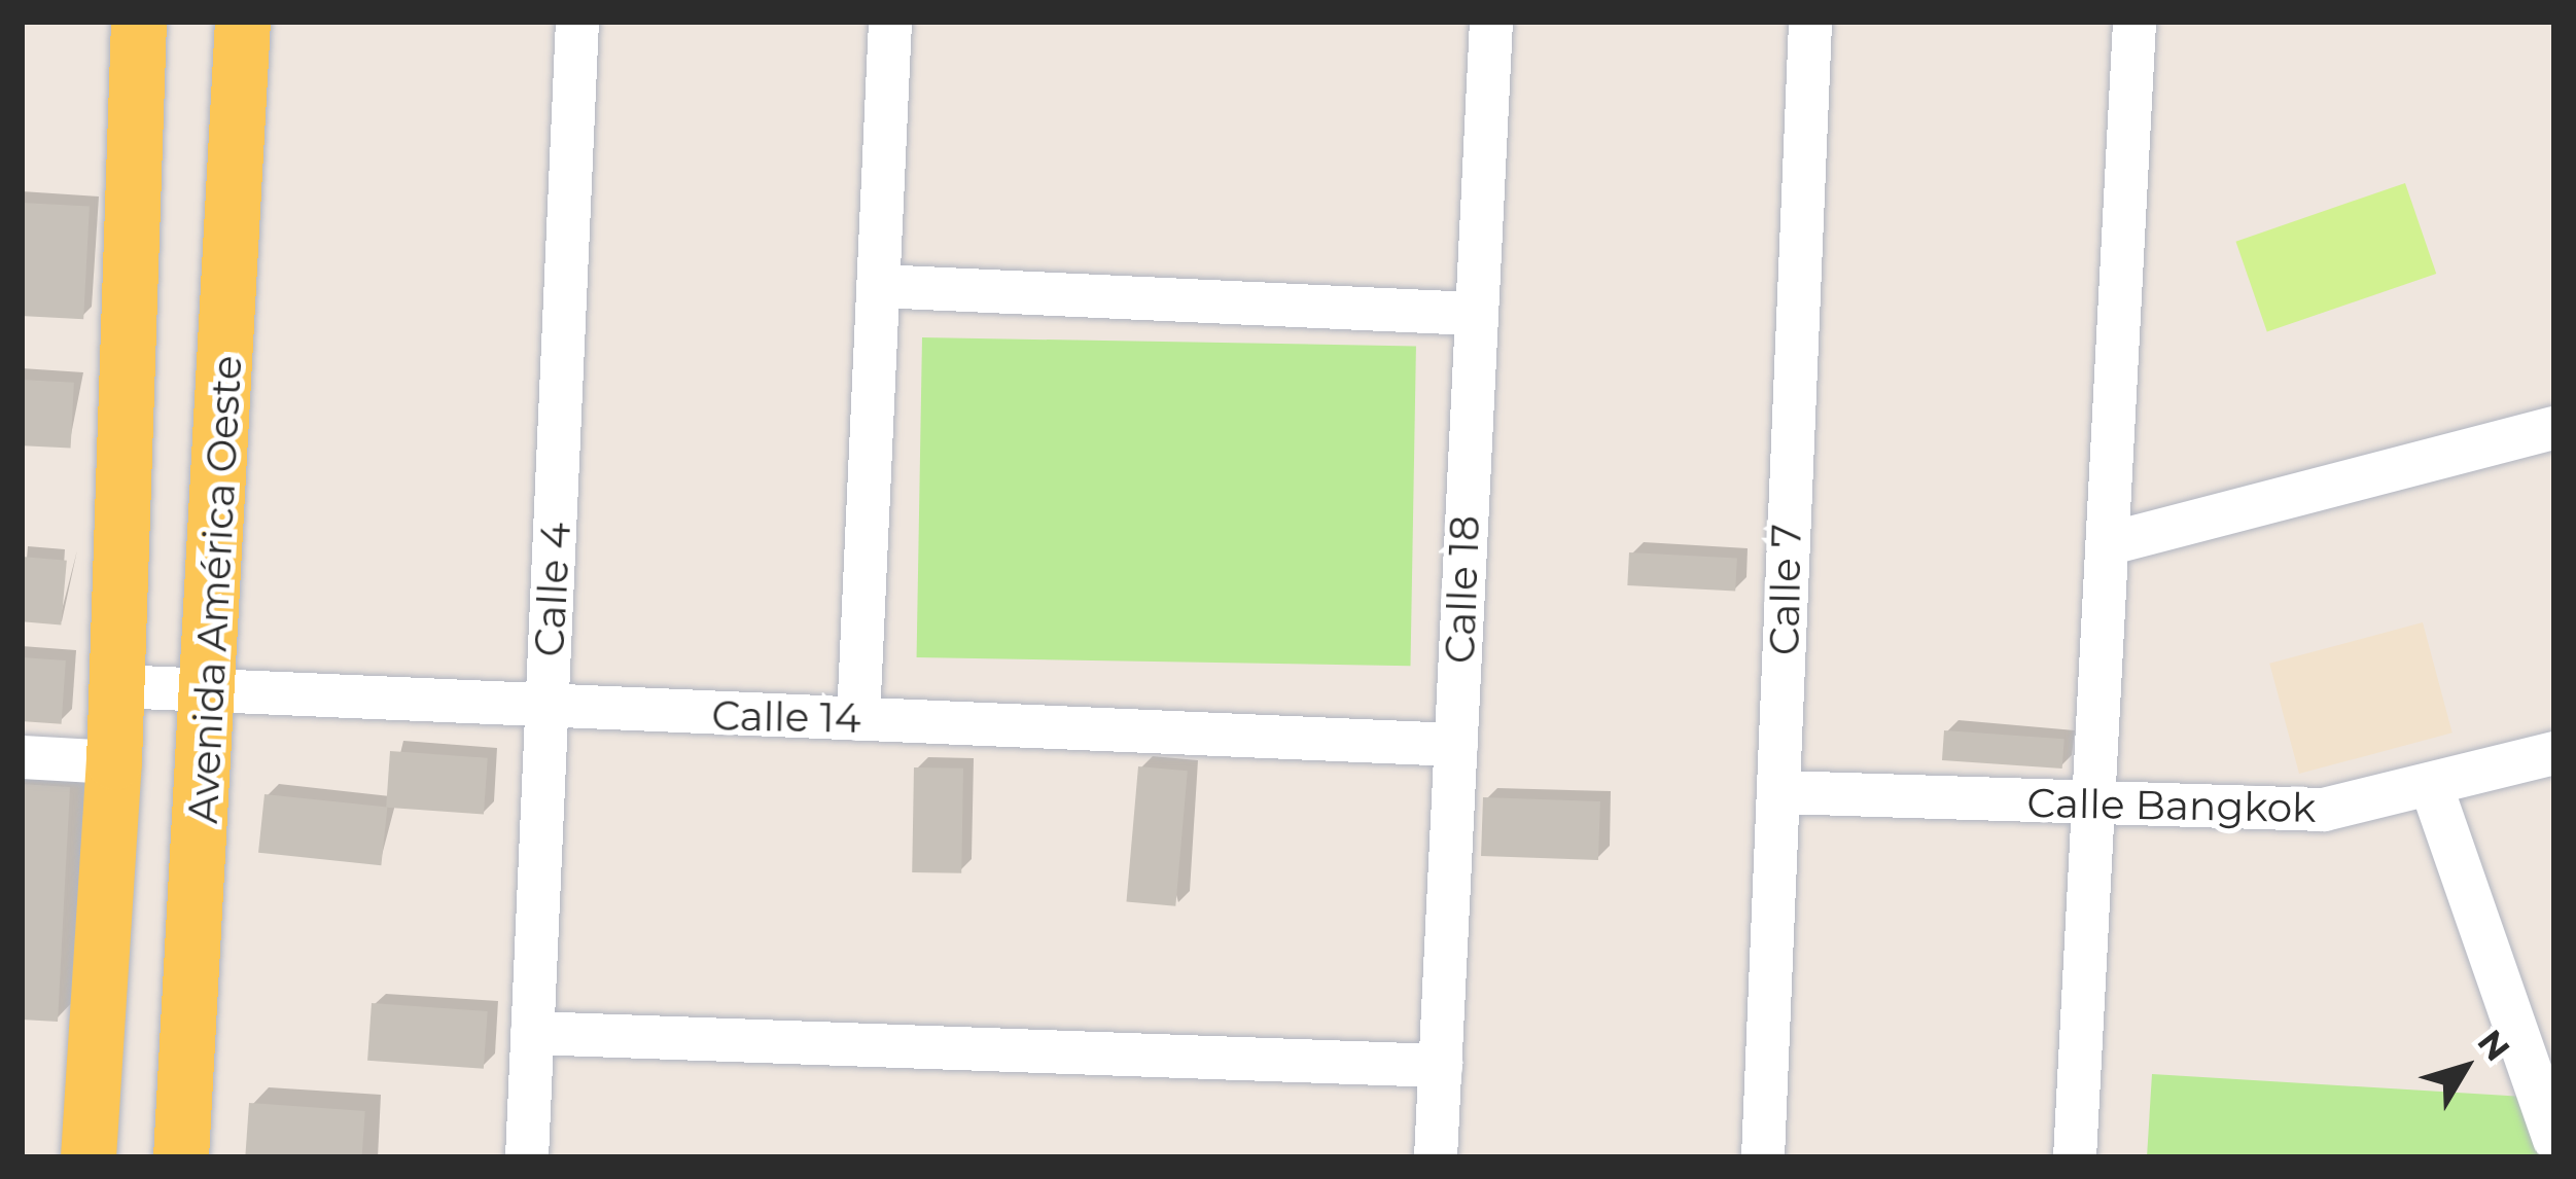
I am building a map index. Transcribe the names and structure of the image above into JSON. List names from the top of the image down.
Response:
{
  "streets": {
    "main road": ["Avenida América Oeste"],
    "street": [
      "Calle 4",
      "Calle 18",
      "Calle 7",
      "Calle 14",
      "Calle Bangkok"
    ]
  },
  "crossings": [
    ["Avenida América Oeste", "Calle 14"],
    ["Calle 4", "Calle 14"],
    ["Calle 18", "Calle 14"],
    ["Calle 7", "Calle Bangkok"]
  ],
  "north": "top right"
}
